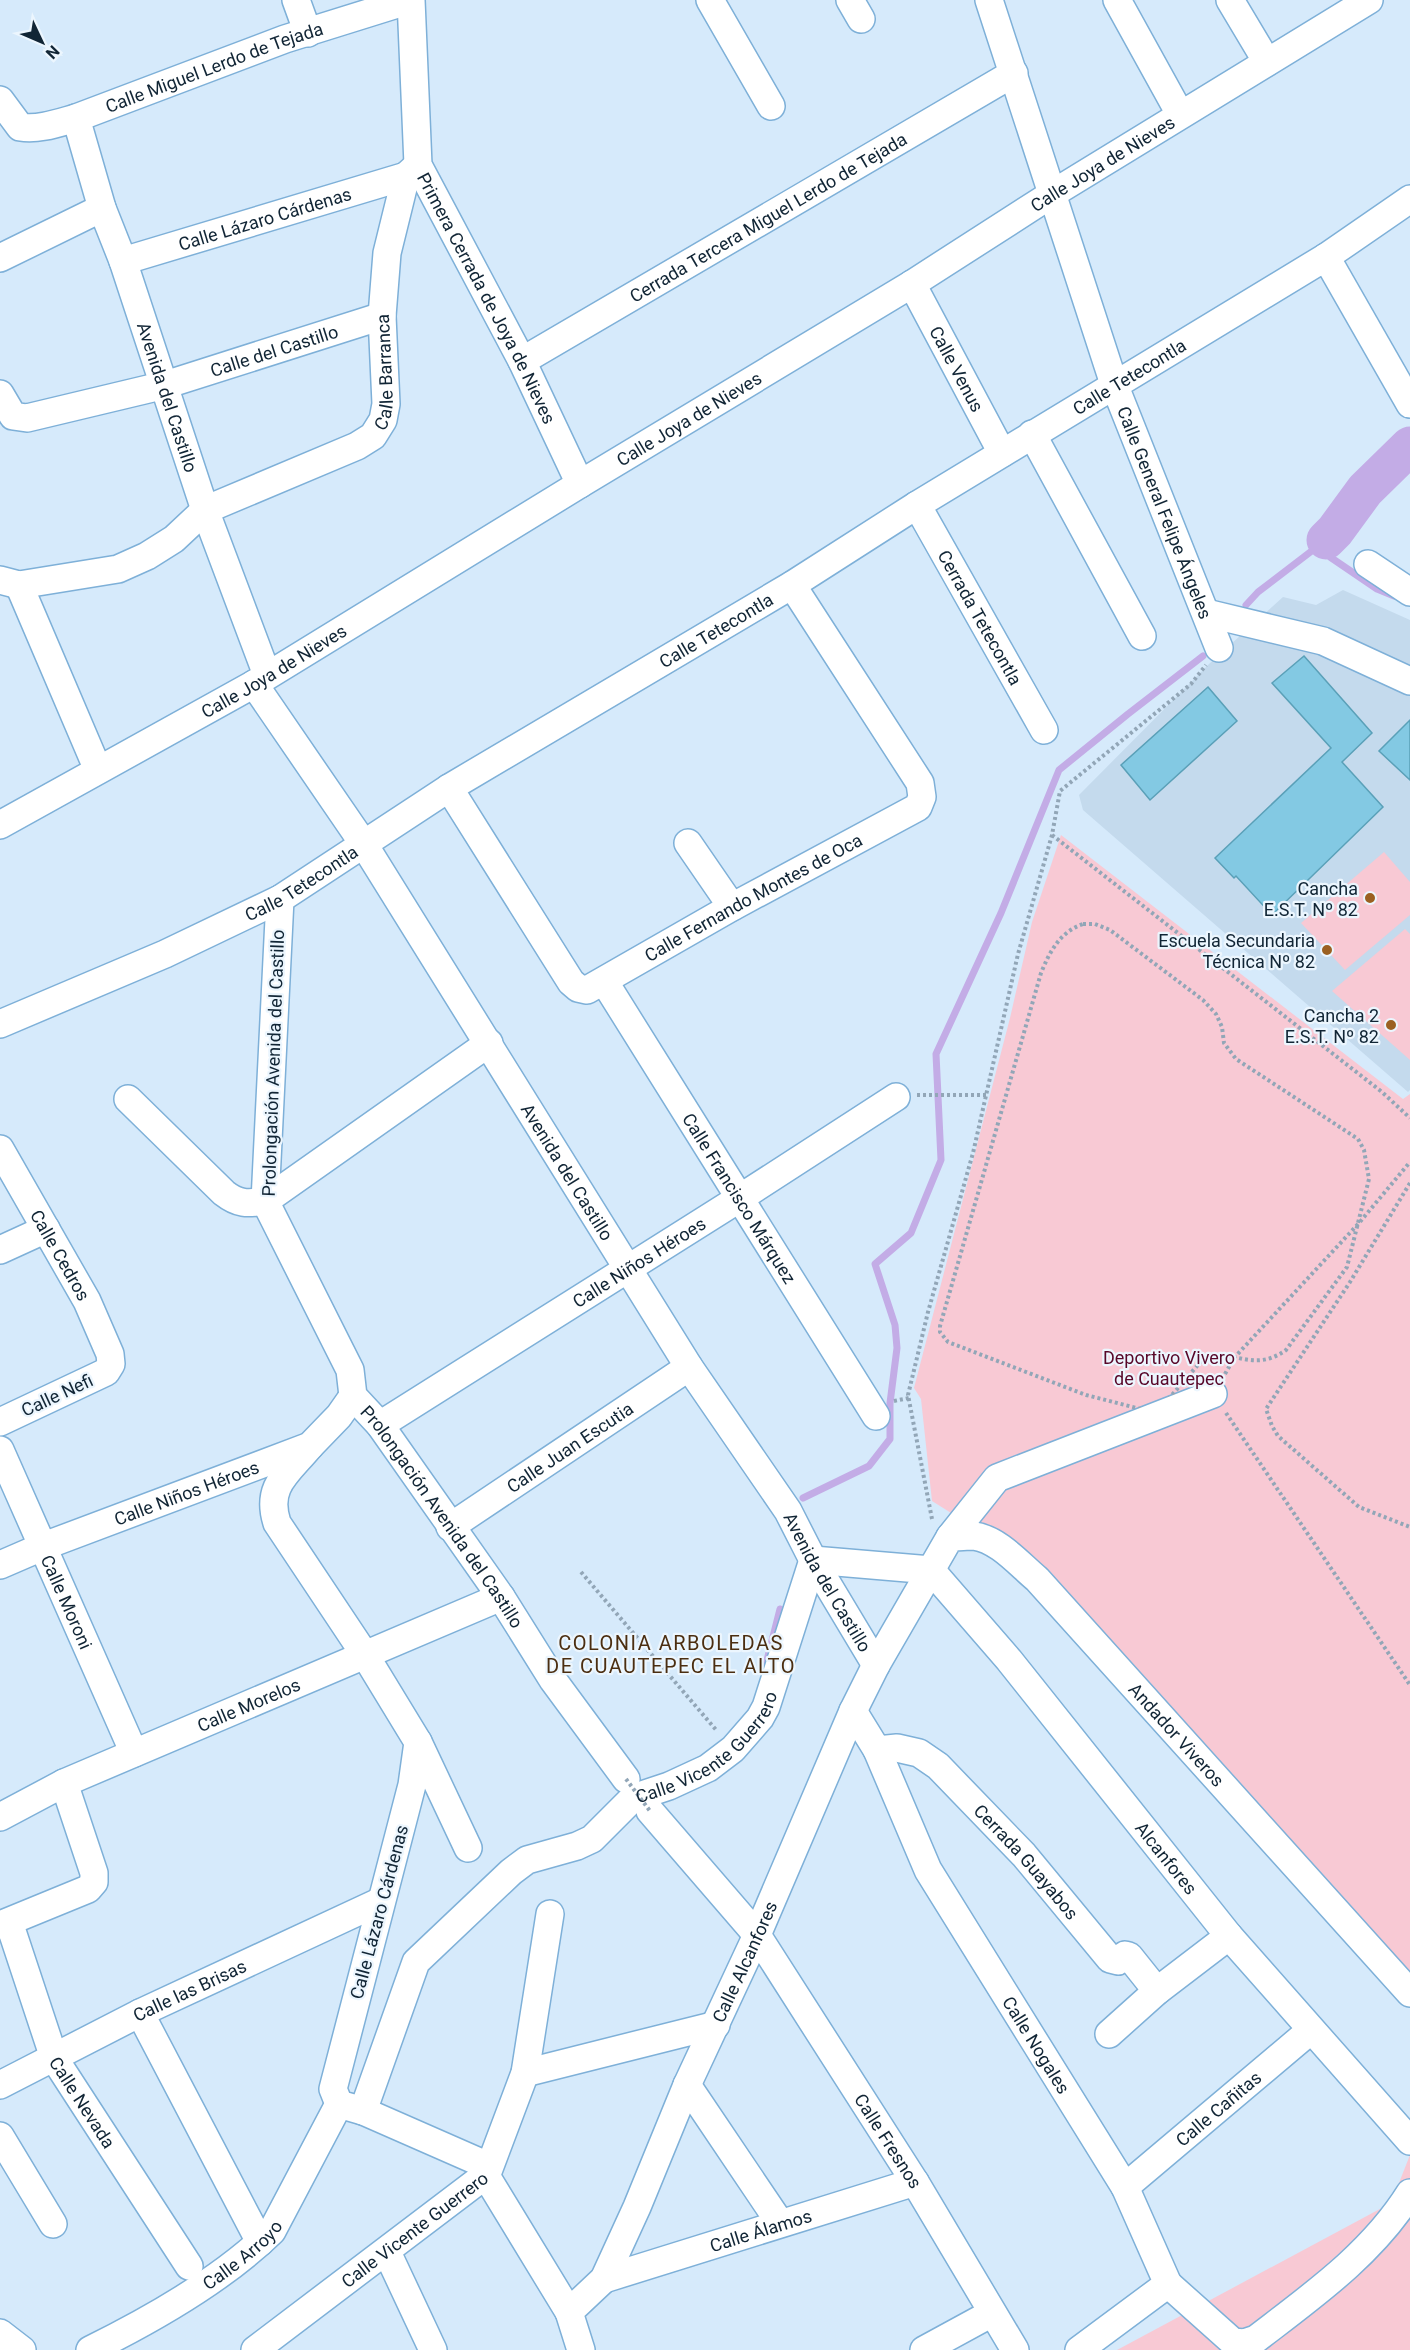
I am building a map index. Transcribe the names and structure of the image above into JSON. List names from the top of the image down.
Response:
{
  "streets": {
    "street": [
      "Calle Miguel Lerdo de Tejada",
      "Calle Joya de Nieves",
      "Cerrada Tercera Miguel Lerdo de Tejada",
      "Calle Lázaro Cárdenas",
      "Primera Cerrada de Joya de Nieves",
      "Calle del Castillo",
      "Calle Venus",
      "Calle Barranca",
      "Calle Tetecontla",
      "Avenida del Castillo",
      "Calle General Felipe Ángeles",
      "Cerrada Tetecontla",
      "Calle Fernando Montes de Oca",
      "Prolongación Avenida del Castillo",
      "Calle Francisco Márquez",
      "Calle Cedros",
      "Calle Niños Héroes",
      "Calle Nefi",
      "Calle Juan Escutia",
      "Calle Moroni",
      "Calle Morelos",
      "Andador Viveros",
      "Calle Vicente Guerrero",
      "Alcanfores",
      "Cerrada Guayabos",
      "Calle Alcanfores",
      "Calle las Brisas",
      "Calle Nogales",
      "Calle Nevada",
      "Calle Cañitas",
      "Calle Fresnos",
      "Calle Álamos",
      "Calle Arroyo"
    ]
  },
  "crossings": [
    ["Calle Miguel Lerdo de Tejada", "Primera Cerrada de Joya de Nieves"],
    ["Calle Miguel Lerdo de Tejada", "Avenida del Castillo"],
    ["Calle Joya de Nieves", "Primera Cerrada de Joya de Nieves"],
    ["Calle Joya de Nieves", "Calle Venus"],
    ["Calle Joya de Nieves", "Avenida del Castillo"],
    ["Calle Joya de Nieves", "Calle General Felipe Ángeles"],
    ["Cerrada Tercera Miguel Lerdo de Tejada", "Primera Cerrada de Joya de Nieves"],
    ["Cerrada Tercera Miguel Lerdo de Tejada", "Calle General Felipe Ángeles"],
    ["Calle Lázaro Cárdenas", "Primera Cerrada de Joya de Nieves"],
    ["Calle Lázaro Cárdenas", "Calle Barranca"],
    ["Calle Lázaro Cárdenas", "Avenida del Castillo"],
    ["Calle Lázaro Cárdenas", "Calle las Brisas"],
    ["Calle Lázaro Cárdenas", "Calle Arroyo"],
    ["Primera Cerrada de Joya de Nieves", "Calle Barranca"],
    ["Calle del Castillo", "Calle Barranca"],
    ["Calle del Castillo", "Avenida del Castillo"],
    ["Calle Venus", "Calle Tetecontla"],
    ["Calle Barranca", "Avenida del Castillo"],
    ["Calle Tetecontla", "Avenida del Castillo"],
    ["Calle Tetecontla", "Calle General Felipe Ángeles"],
    ["Calle Tetecontla", "Cerrada Tetecontla"],
    ["Calle Tetecontla", "Calle Fernando Montes de Oca"],
    ["Calle Tetecontla", "Prolongación Avenida del Castillo"],
    ["Calle Tetecontla", "Calle Francisco Márquez"],
    ["Avenida del Castillo", "Calle Niños Héroes"],
    ["Avenida del Castillo", "Calle Juan Escutia"],
    ["Avenida del Castillo", "Calle Vicente Guerrero"],
    ["Avenida del Castillo", "Calle Alcanfores"],
    ["Calle Fernando Montes de Oca", "Calle Francisco Márquez"],
    ["Prolongación Avenida del Castillo", "Calle Niños Héroes"],
    ["Prolongación Avenida del Castillo", "Calle Juan Escutia"],
    ["Prolongación Avenida del Castillo", "Calle Morelos"],
    ["Calle Francisco Márquez", "Calle Niños Héroes"],
    ["Calle Cedros", "Calle Nefi"],
    ["Calle Niños Héroes", "Calle Moroni"],
    ["Calle Moroni", "Calle Morelos"],
    ["Calle Vicente Guerrero", "Calle Arroyo"],
    ["Alcanfores", "Calle Alcanfores"],
    ["Alcanfores", "Calle Cañitas"],
    ["Cerrada Guayabos", "Calle Nogales"],
    ["Calle Alcanfores", "Calle Nogales"],
    ["Calle Alcanfores", "Calle Fresnos"],
    ["Calle Alcanfores", "Calle Álamos"],
    ["Calle las Brisas", "Calle Nevada"],
    ["Calle Nogales", "Calle Cañitas"],
    ["Calle Fresnos", "Calle Álamos"]
  ],
  "districts": ["COLONIA ARBOLEDAS DE CUAUTEPEC EL ALTO"],
  "parks": ["Deportivo Vivero de Cuautepec"],
  "places": ["Cancha E.S.T. Nº 82", "Escuela Secundaria Técnica Nº 82", "Cancha 2 E.S.T. Nº 82"],
  "north": "bottom right"
}
